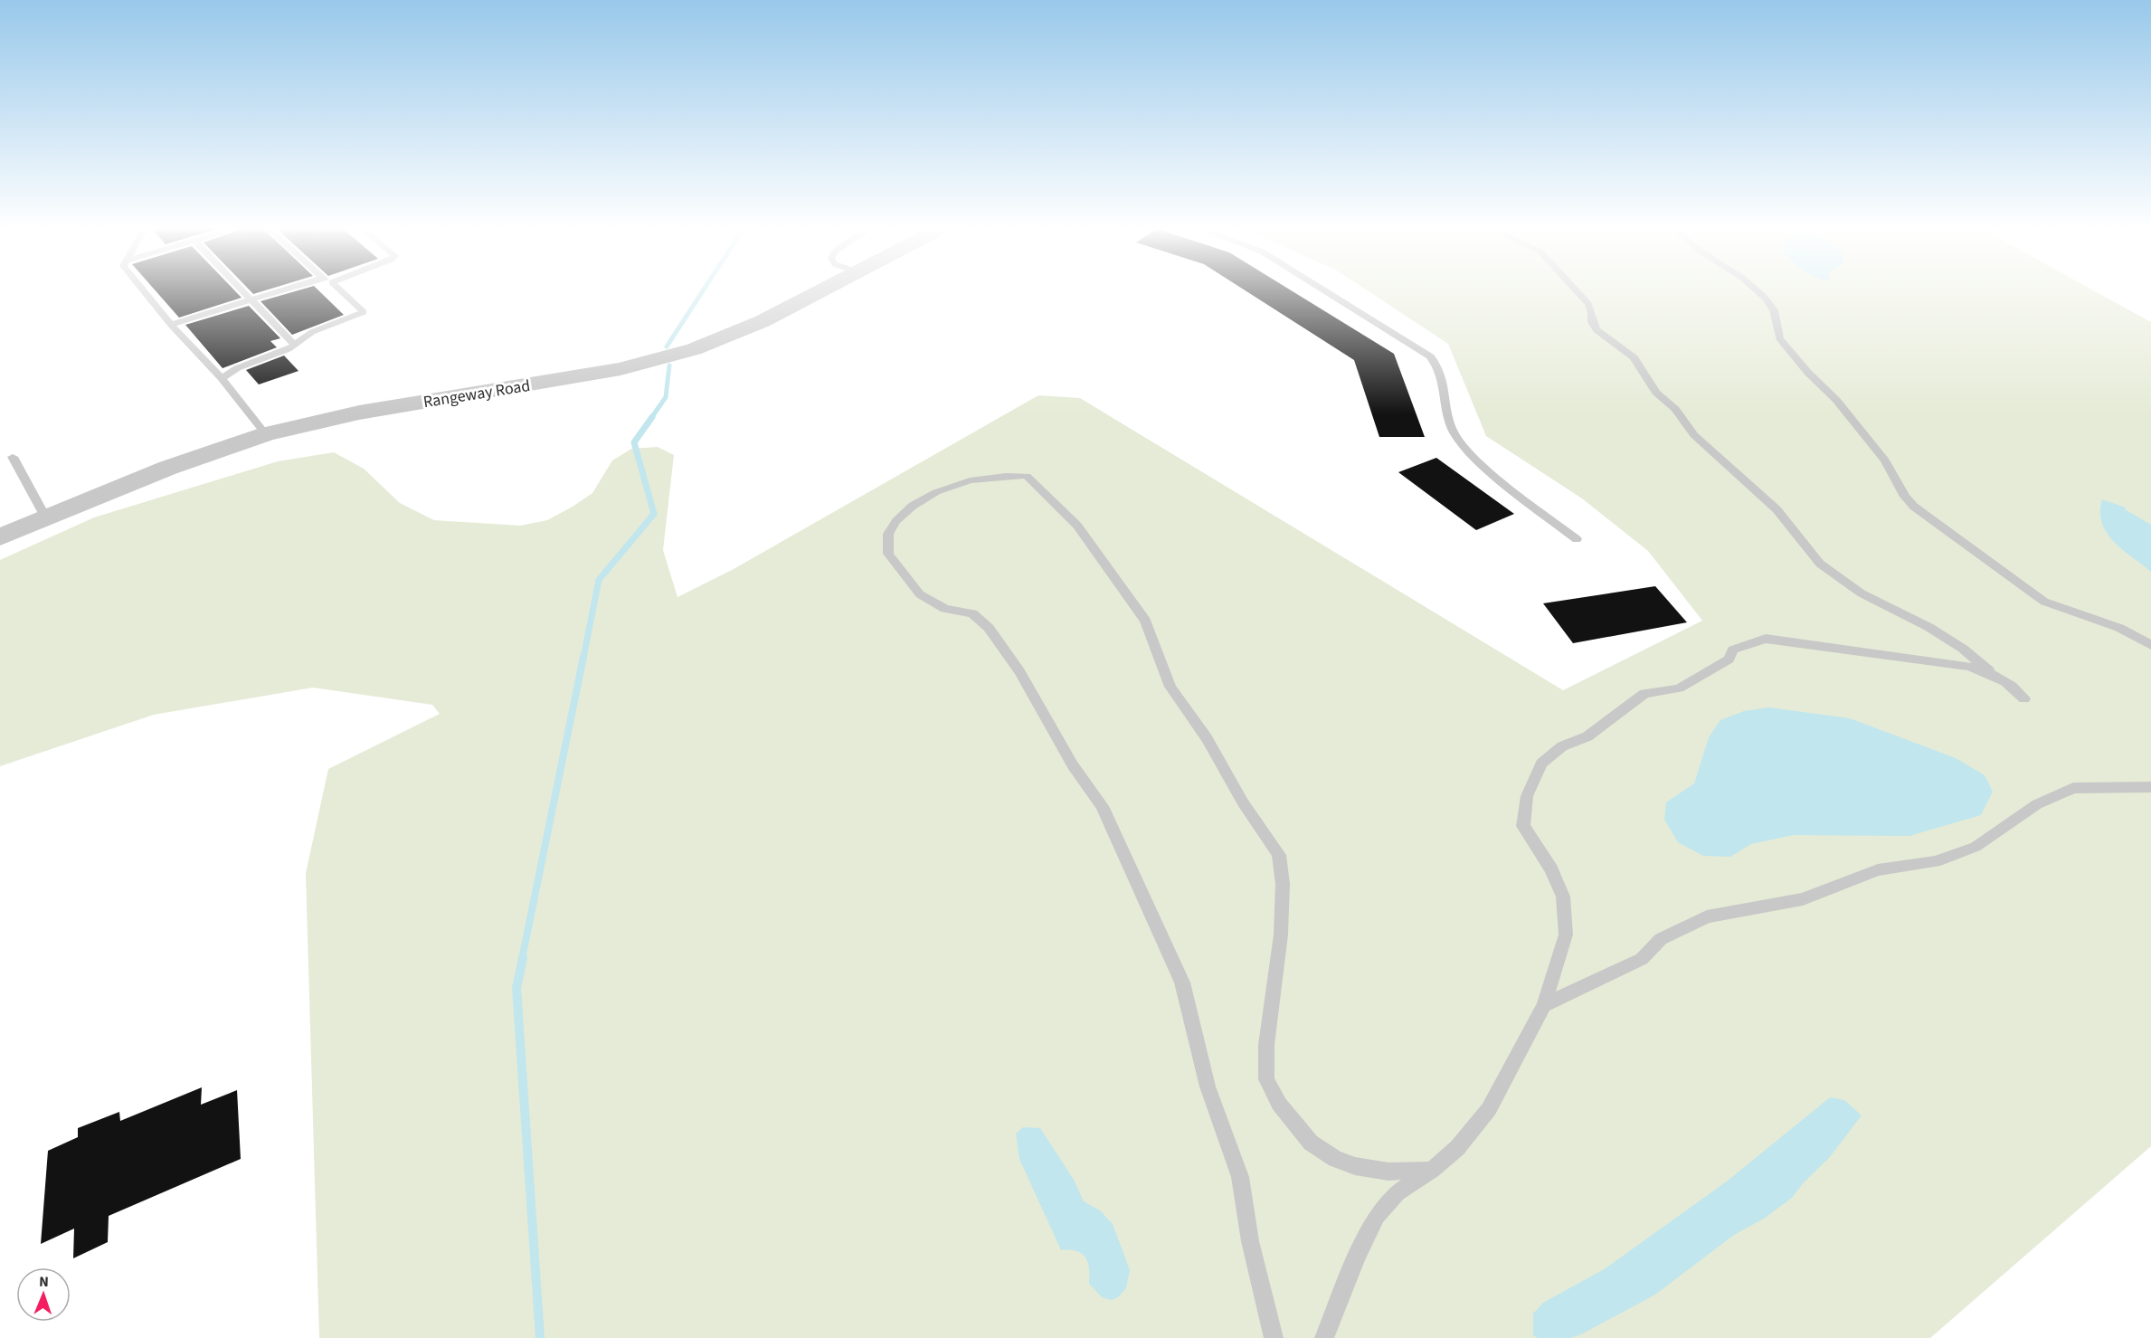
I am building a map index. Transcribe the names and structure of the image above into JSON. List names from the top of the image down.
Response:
{
  "streets": {
    "street": ["Rangeway Road"]
  },
  "north": "top"
}
